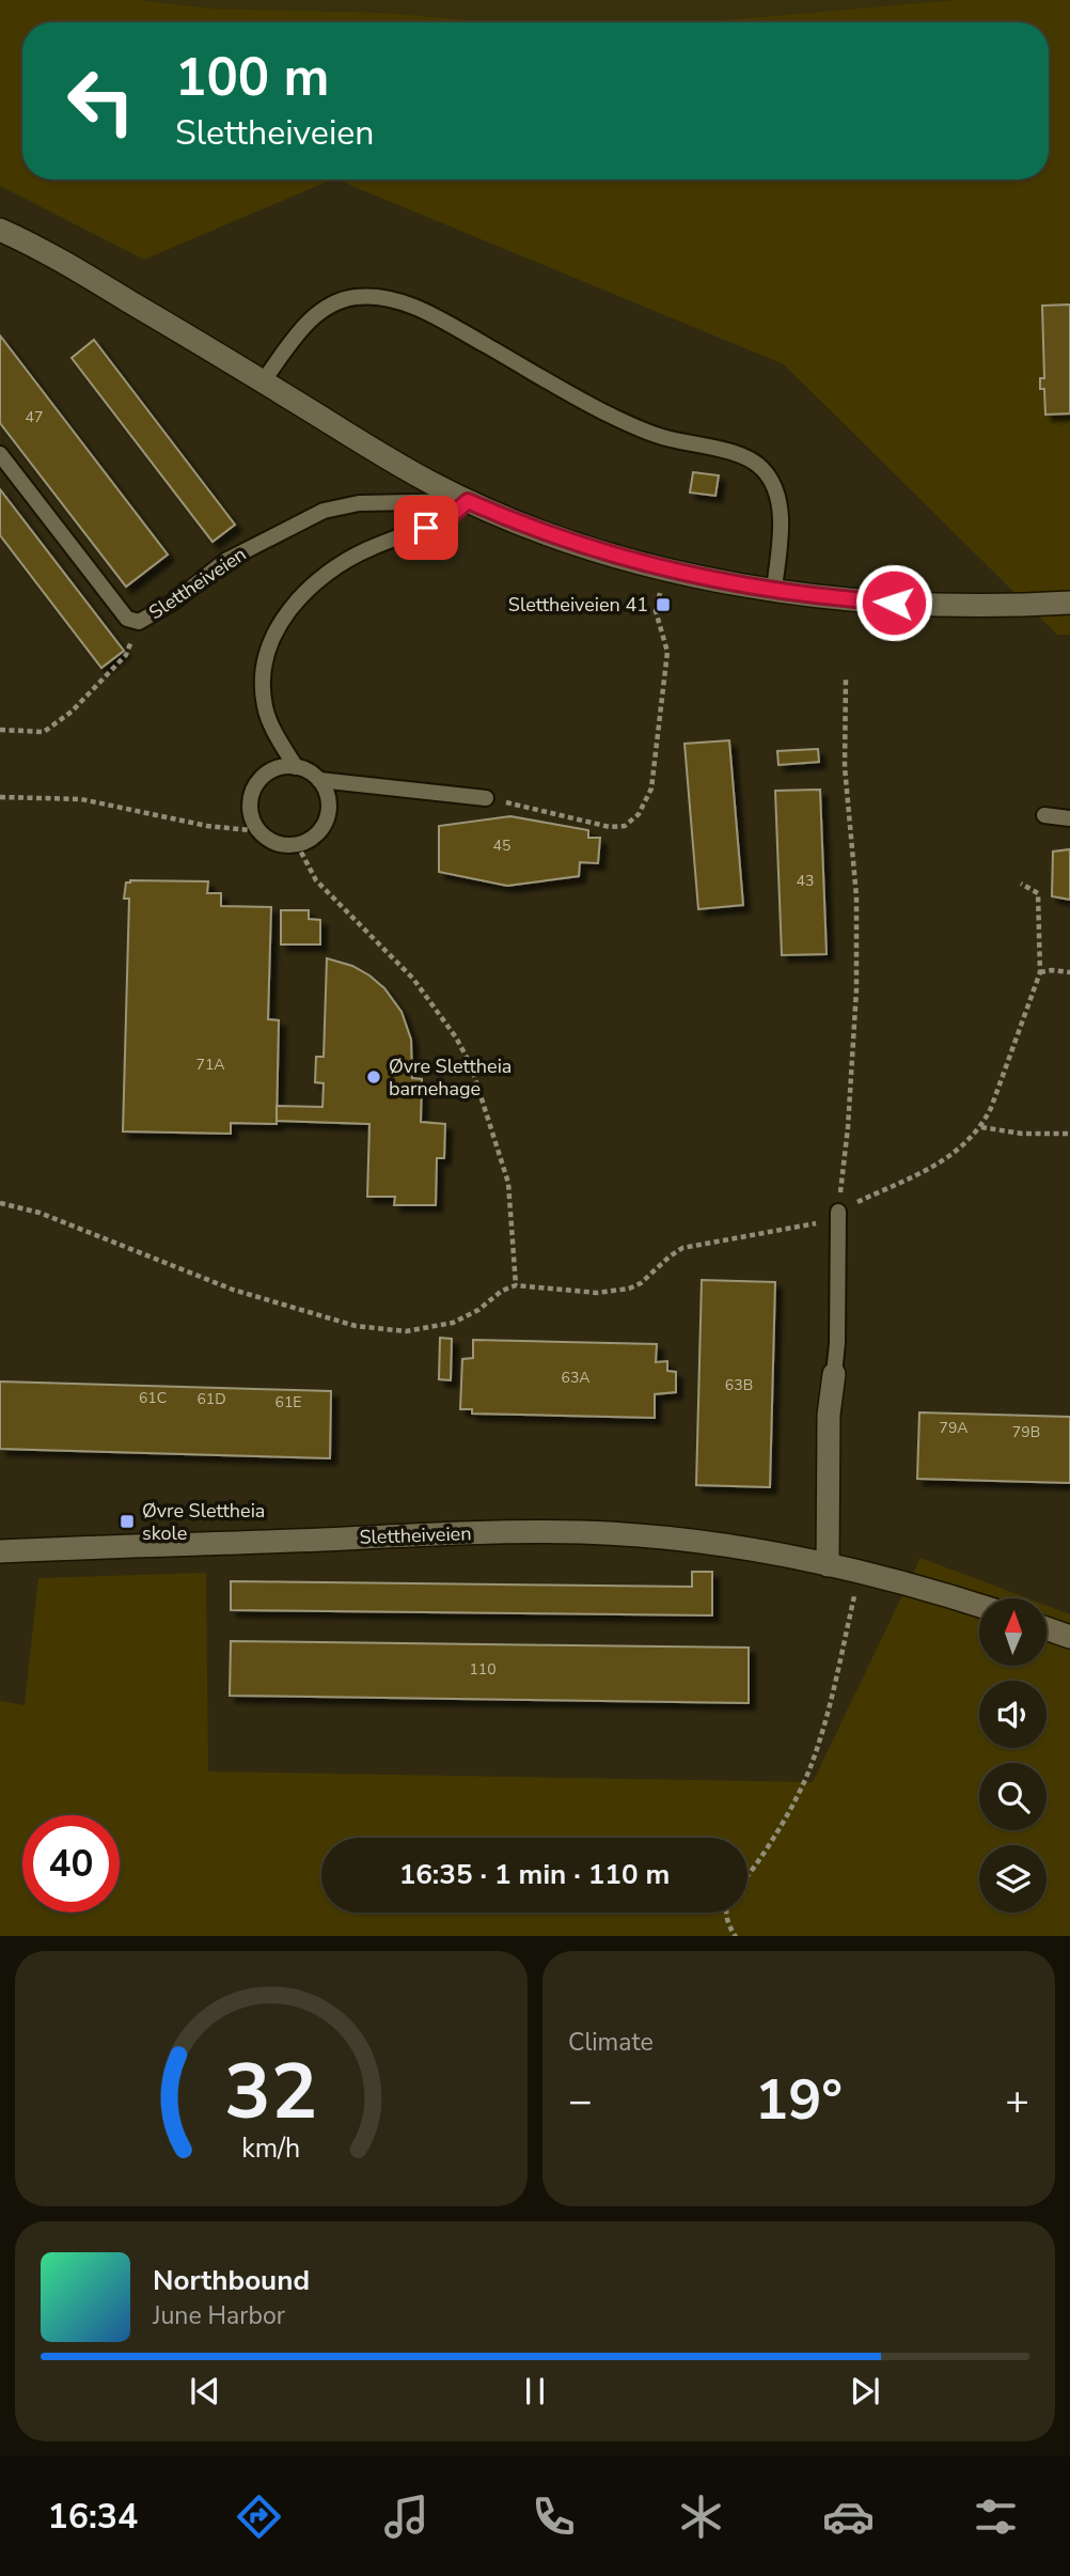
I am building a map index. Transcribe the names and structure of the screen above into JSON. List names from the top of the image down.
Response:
{
  "streets": {
    "street": ["Slettheiveien"]
  },
  "places": {
    "transit": ["Slettheiveien 41", "Øvre Slettheia skole"],
    "other": ["Øvre Slettheia barnehage"]
  },
  "house_numbers": [
    "47",
    "45",
    "43",
    "71A",
    "63A",
    "63B",
    "61C",
    "61D",
    "61E",
    "79A",
    "79B",
    "110"
  ],
  "north": "top",
  "page": {
    "turn": ["100 m", "Slettheiveien"],
    "limit": "40",
    "trip": "16:35 · 1 min · 110 m",
    "tile": "Climate",
    "heat": ["−", "19°", "+"],
    "song": ["Northbound", "June Harbor"],
    "tabs": "16:34",
    "gauge": ["32", "km/h"]
  }
}
